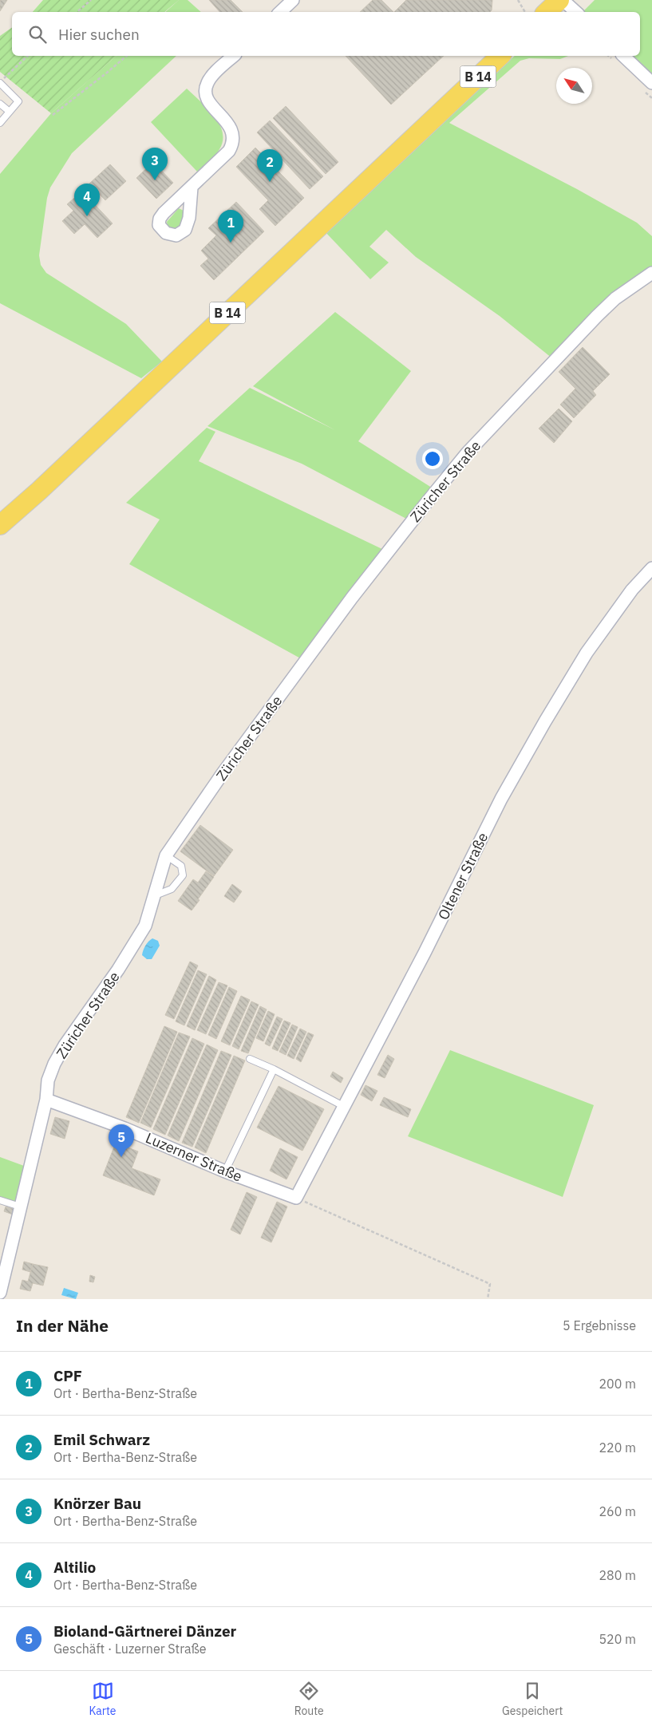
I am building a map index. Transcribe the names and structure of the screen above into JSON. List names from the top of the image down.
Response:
{
  "streets": {
    "main road": ["B 14"],
    "street": ["Züricher Straße", "Oltener Straße", "Luzerner Straße"]
  },
  "crossings": [
    ["Züricher Straße", "Luzerner Straße"],
    ["Oltener Straße", "Luzerner Straße"]
  ],
  "north": "top left",
  "page": {
    "search": "Hier suchen",
    "pins": [
      "3",
      "2",
      "4",
      "1",
      "5"
    ],
    "heading": ["In der Nähe", "5 Ergebnisse"],
    "list": [
      {
        "mark": "1",
        "name": "CPF",
        "note": "Ort · Bertha-Benz-Straße",
        "value": "200 m"
      },
      {
        "mark": "2",
        "name": "Emil Schwarz",
        "note": "Ort · Bertha-Benz-Straße",
        "value": "220 m"
      },
      {
        "mark": "3",
        "name": "Knörzer Bau",
        "note": "Ort · Bertha-Benz-Straße",
        "value": "260 m"
      },
      {
        "mark": "4",
        "name": "Altilio",
        "note": "Ort · Bertha-Benz-Straße",
        "value": "280 m"
      },
      {
        "mark": "5",
        "name": "Bioland-Gärtnerei Dänzer",
        "note": "Geschäft · Luzerner Straße",
        "value": "520 m"
      }
    ],
    "nav": ["Karte", "Route", "Gespeichert"]
  }
}
